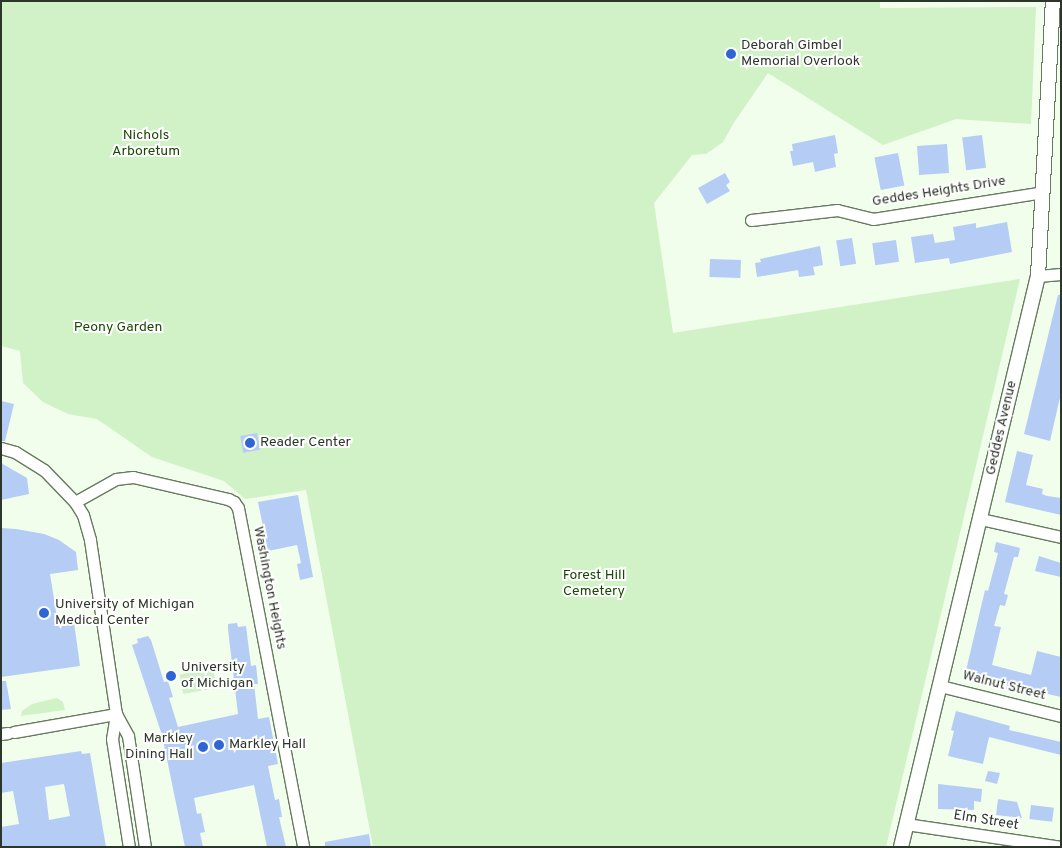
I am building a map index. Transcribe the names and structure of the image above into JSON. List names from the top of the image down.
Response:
{
  "streets": {
    "main road": ["Geddes Avenue"],
    "street": [
      "Geddes Heights Drive",
      "Washington Heights",
      "Walnut Street",
      "Elm Street"
    ]
  },
  "crossings": [
    ["Geddes Heights Drive", "Geddes Avenue"],
    ["Geddes Avenue", "Walnut Street"],
    ["Geddes Avenue", "Elm Street"]
  ],
  "parks": ["Nichols Arboretum", "Peony Garden", "Forest Hill Cemetery"],
  "places": [
    "Deborah Gimbel Memorial Overlook",
    "Reader Center",
    "University of Michigan Medical Center",
    "University of Michigan",
    "Markley Hall",
    "Markley Dining Hall"
  ]
}
